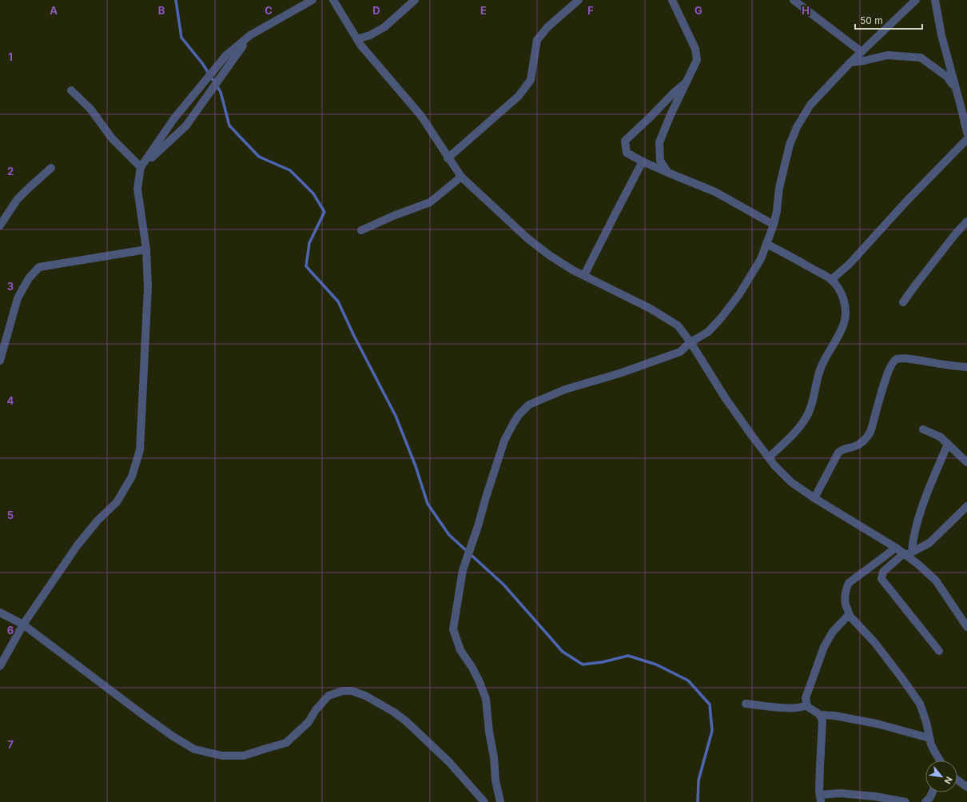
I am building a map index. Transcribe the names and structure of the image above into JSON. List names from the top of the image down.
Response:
{
  "scale_bar": "50 m",
  "north": "bottom right",
  "grid": {
    "columns": [
      "A",
      "B",
      "C",
      "D",
      "E",
      "F",
      "G",
      "H"
    ],
    "rows": [
      "1",
      "2",
      "3",
      "4",
      "5",
      "6",
      "7"
    ]
  }
}
